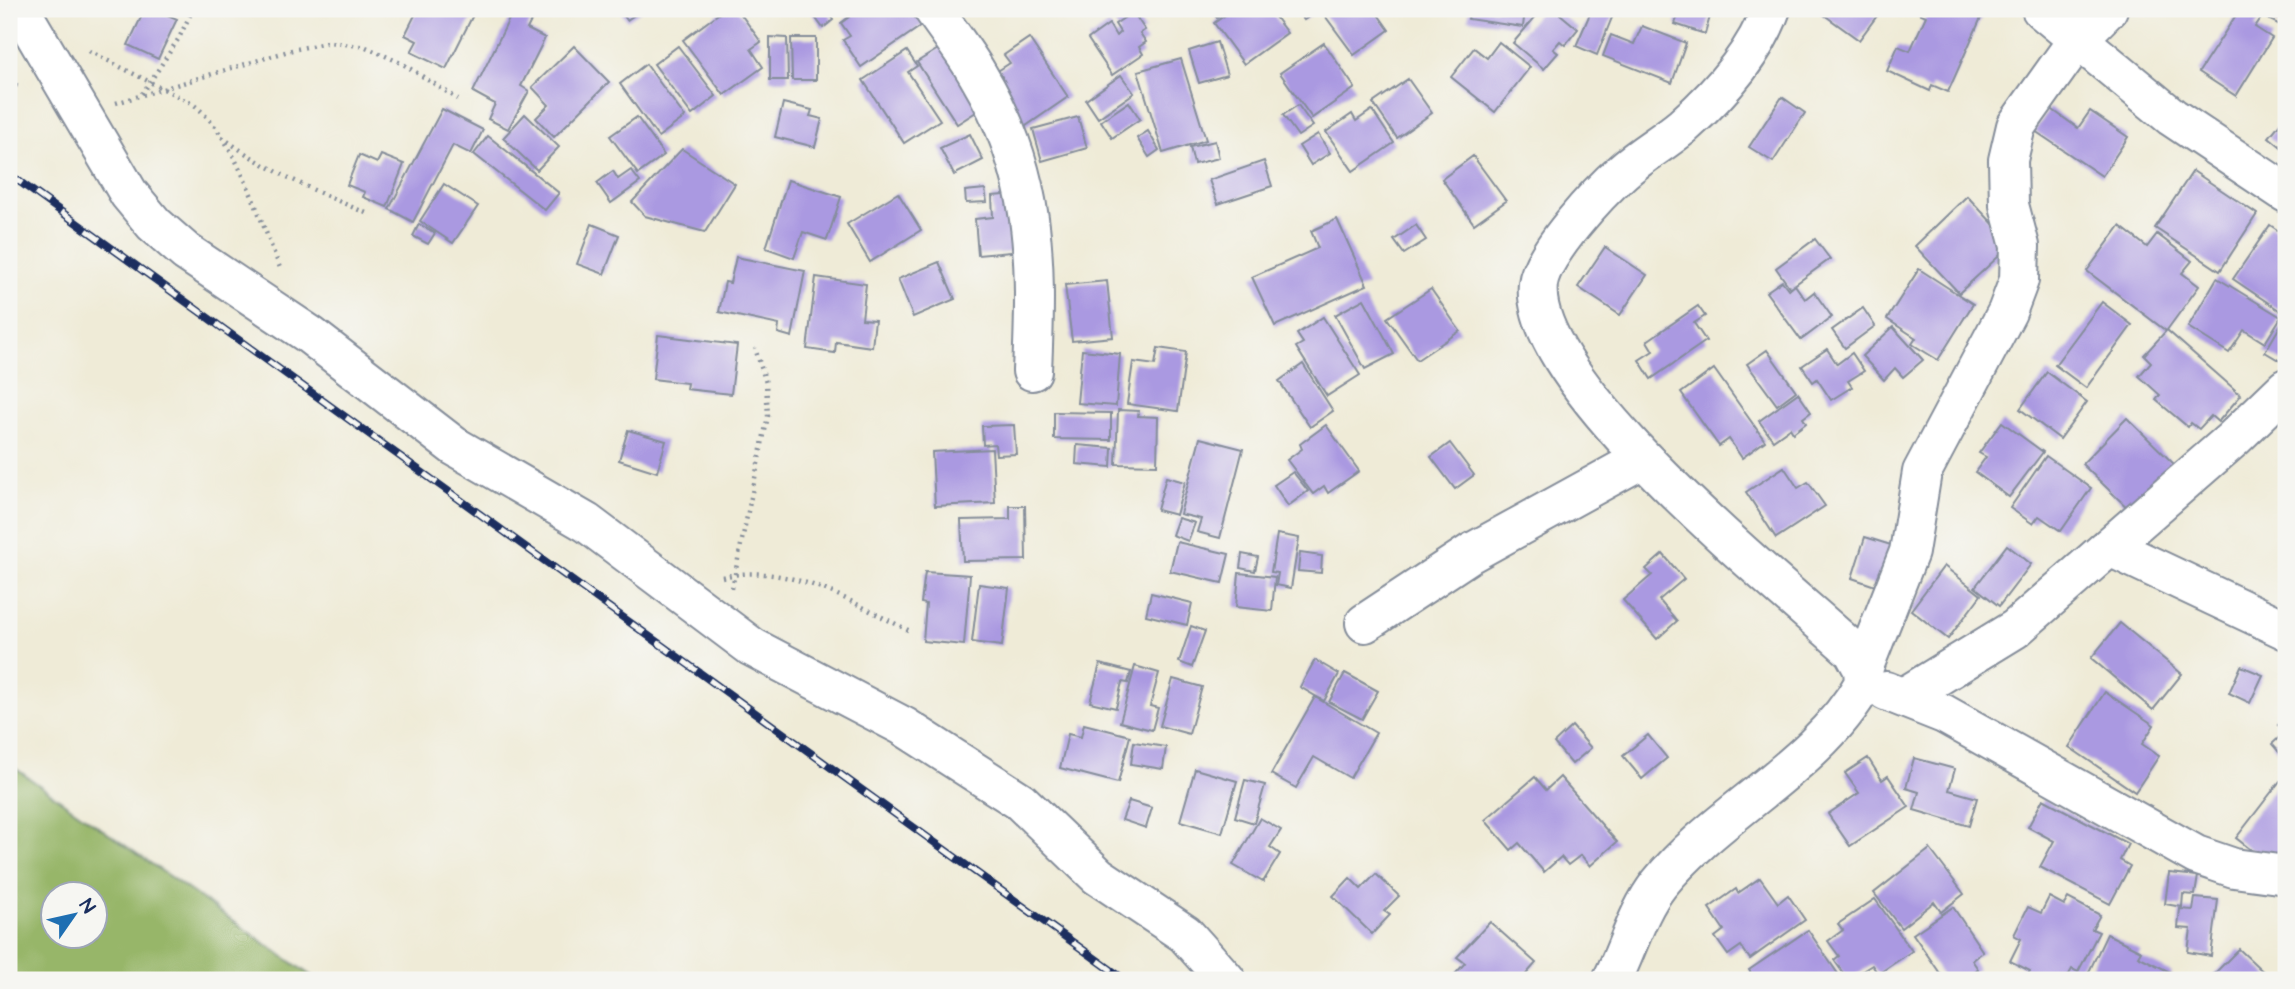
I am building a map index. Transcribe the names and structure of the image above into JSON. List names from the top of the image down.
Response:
{
  "north": "top right"
}
